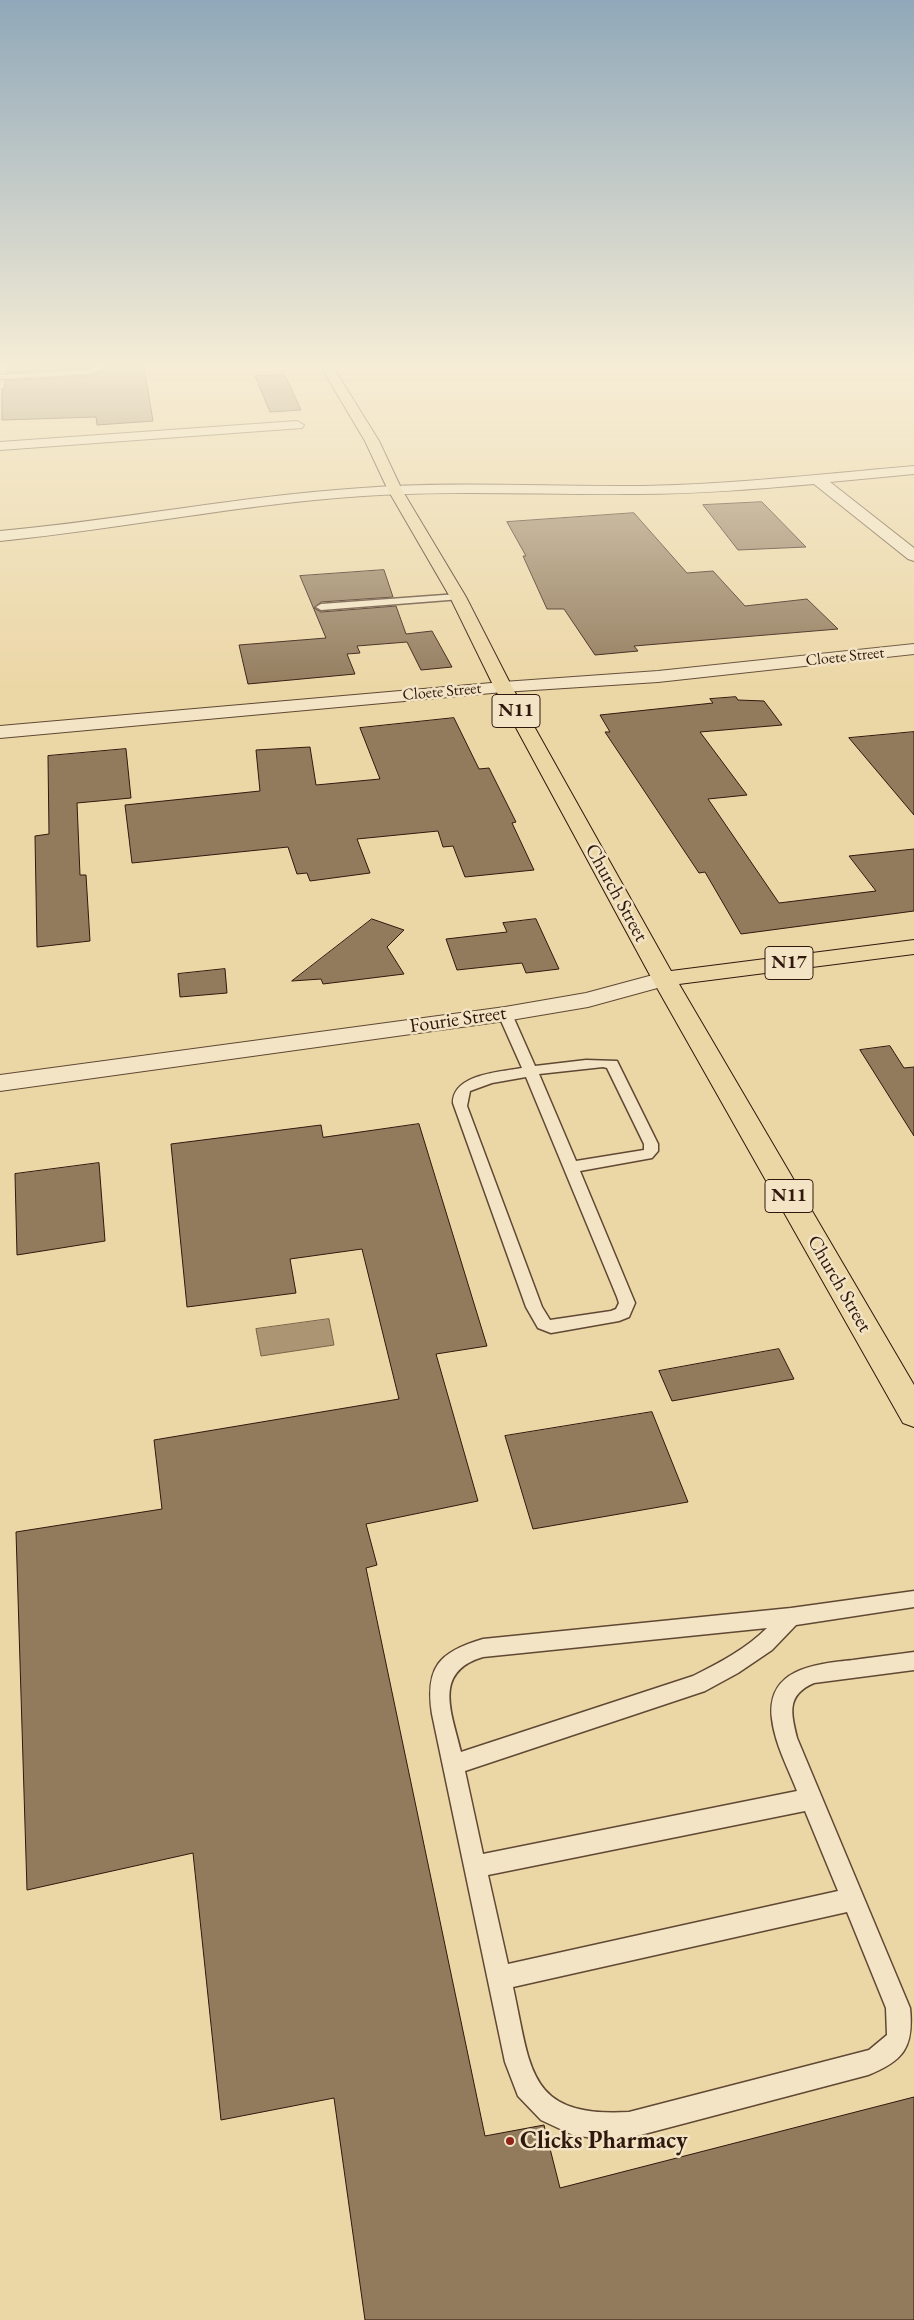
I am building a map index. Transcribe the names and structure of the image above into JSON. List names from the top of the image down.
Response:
{
  "streets": {
    "highway": [
      "N11",
      "Church Street",
      "N17",
      "Fourie Street"
    ],
    "street": ["Cloete Street"]
  },
  "crossings": [
    ["Cloete Street", "Church Street"],
    ["Church Street", "Fourie Street"]
  ],
  "places": ["Clicks Pharmacy"]
}
